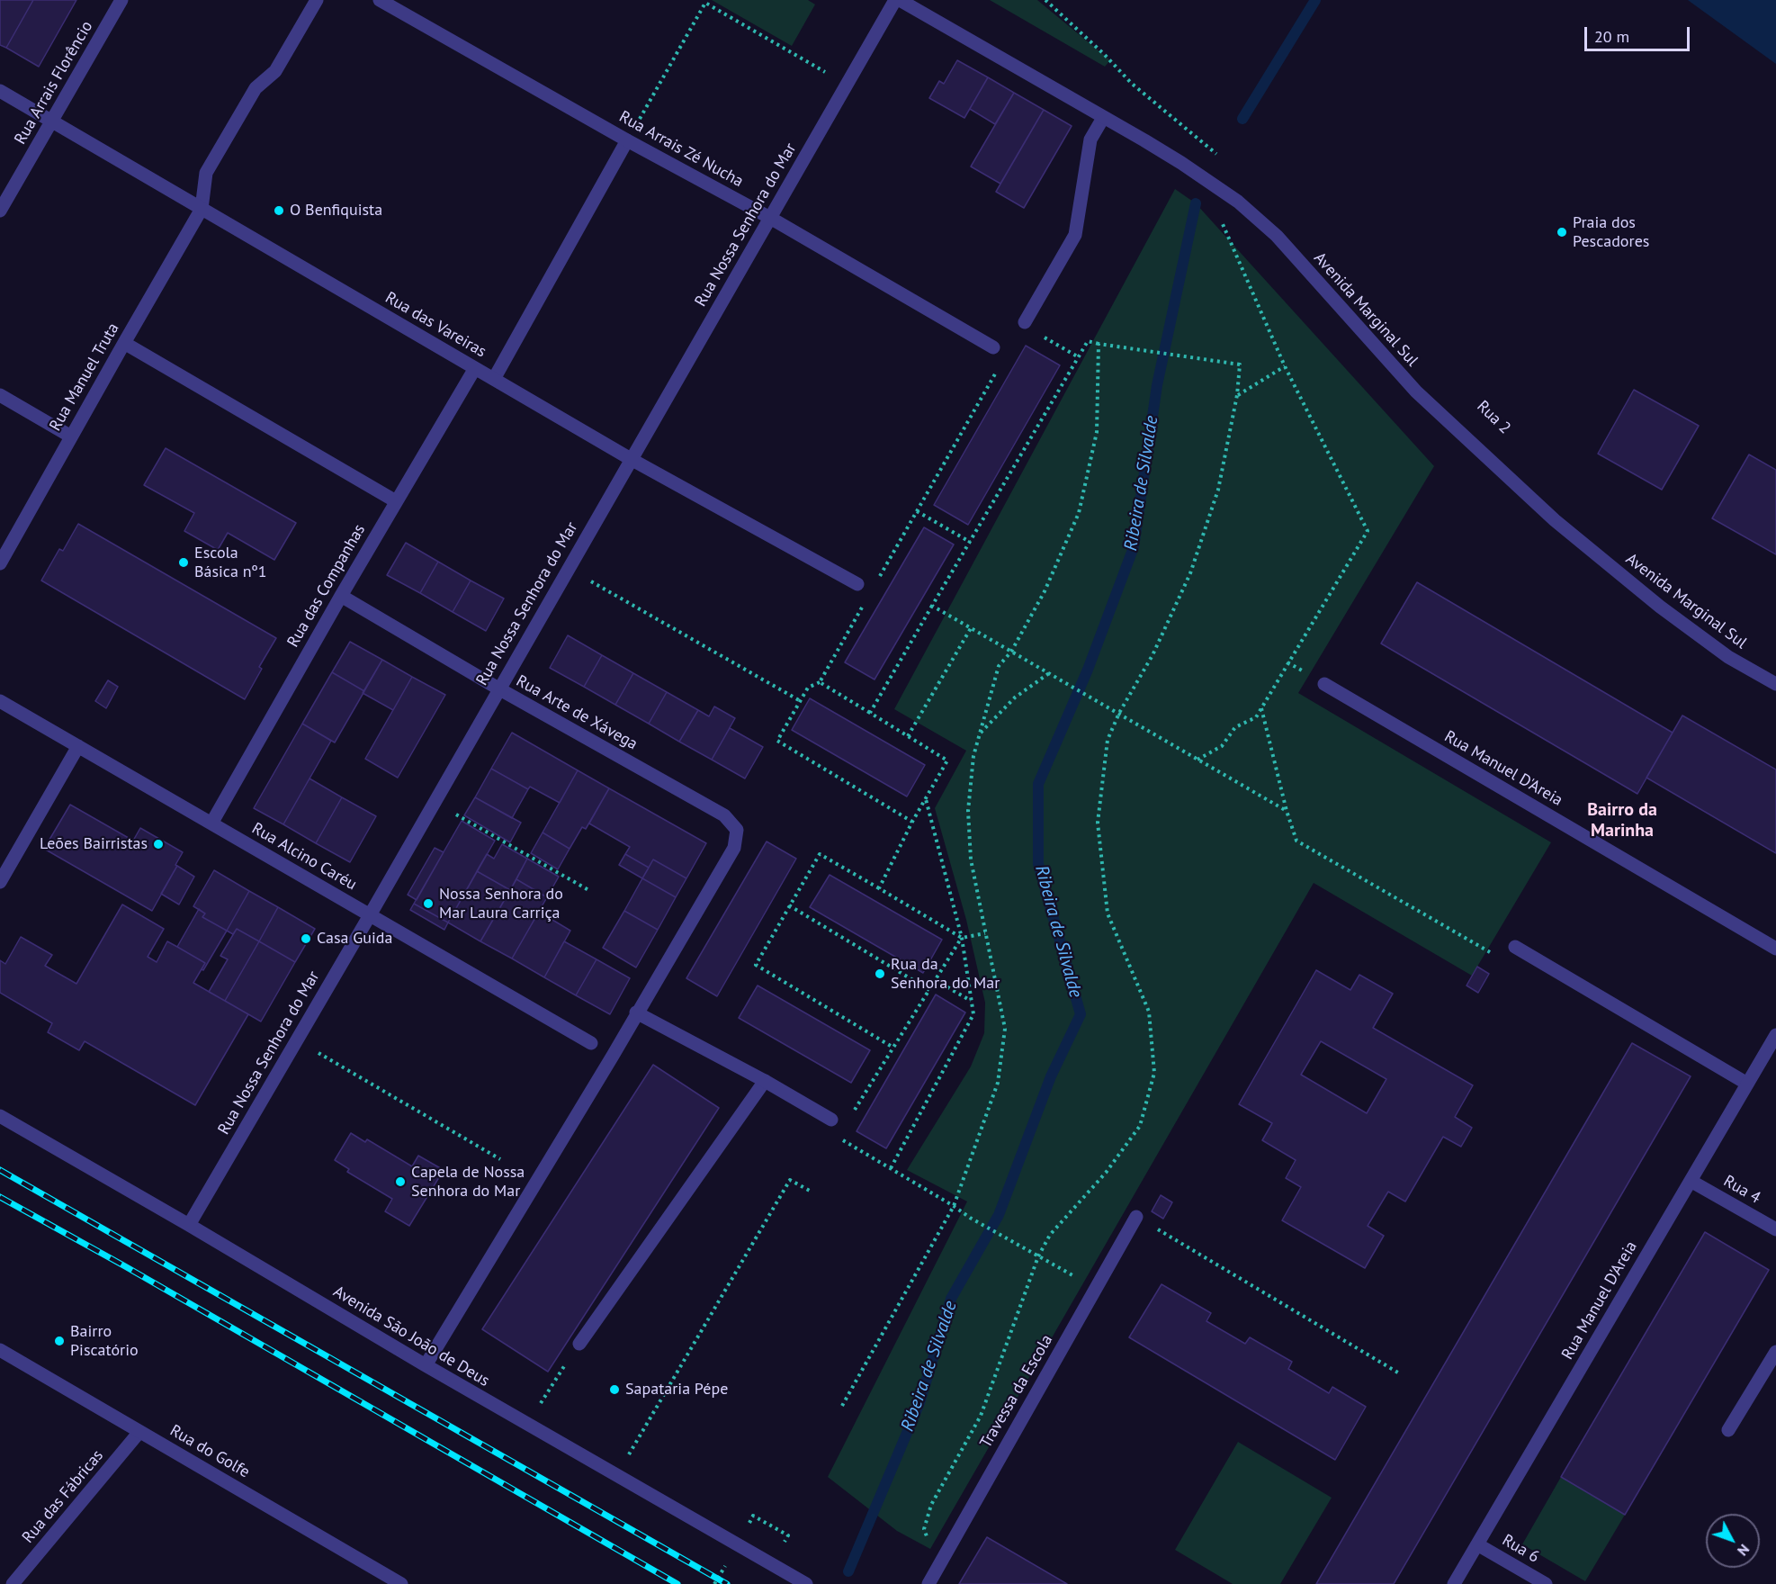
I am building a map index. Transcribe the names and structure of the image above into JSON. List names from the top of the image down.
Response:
{
  "streets": {
    "street": [
      "Rua Arrais Florêncio",
      "Rua Arrais Zé Nucha",
      "Rua Nossa Senhora do Mar",
      "Avenida Marginal Sul",
      "Rua das Vareiras",
      "Rua Manuel Truta",
      "Rua das Companhas",
      "Rua Arte de Xávega",
      "Rua Manuel D'Areia",
      "Rua Alcino Caréu",
      "Rua 4",
      "Avenida São João de Deus",
      "Travessa da Escola",
      "Rua do Golfe",
      "Rua das Fábricas",
      "Rua 6"
    ]
  },
  "crossings": [
    ["Rua Arrais Florêncio", "Rua das Vareiras"],
    ["Rua Arrais Zé Nucha", "Rua Nossa Senhora do Mar"],
    ["Rua Nossa Senhora do Mar", "Rua das Vareiras"],
    ["Rua Nossa Senhora do Mar", "Rua Arte de Xávega"],
    ["Rua Nossa Senhora do Mar", "Rua Alcino Caréu"],
    ["Rua Nossa Senhora do Mar", "Avenida São João de Deus"],
    ["Rua das Vareiras", "Rua Manuel Truta"],
    ["Rua das Vareiras", "Rua das Companhas"],
    ["Rua das Companhas", "Rua Arte de Xávega"],
    ["Rua das Companhas", "Rua Alcino Caréu"],
    ["Rua Manuel D'Areia", "Rua 4"],
    ["Rua Manuel D'Areia", "Rua 6"],
    ["Rua do Golfe", "Rua das Fábricas"]
  ],
  "districts": ["Bairro da Marinha"],
  "water": ["Ribeira de Silvalde"],
  "places": [
    "O Benfiquista",
    "Praia dos Pescadores",
    "Escola Básica nº1",
    "Leões Bairristas",
    "Nossa Senhora do Mar Laura Carriça",
    "Casa Guida",
    "Rua da Senhora do Mar",
    "Capela de Nossa Senhora do Mar",
    "Bairro Piscatório",
    "Sapataria Pépe"
  ],
  "scale_bar": "20 m",
  "north": "bottom right"
}
